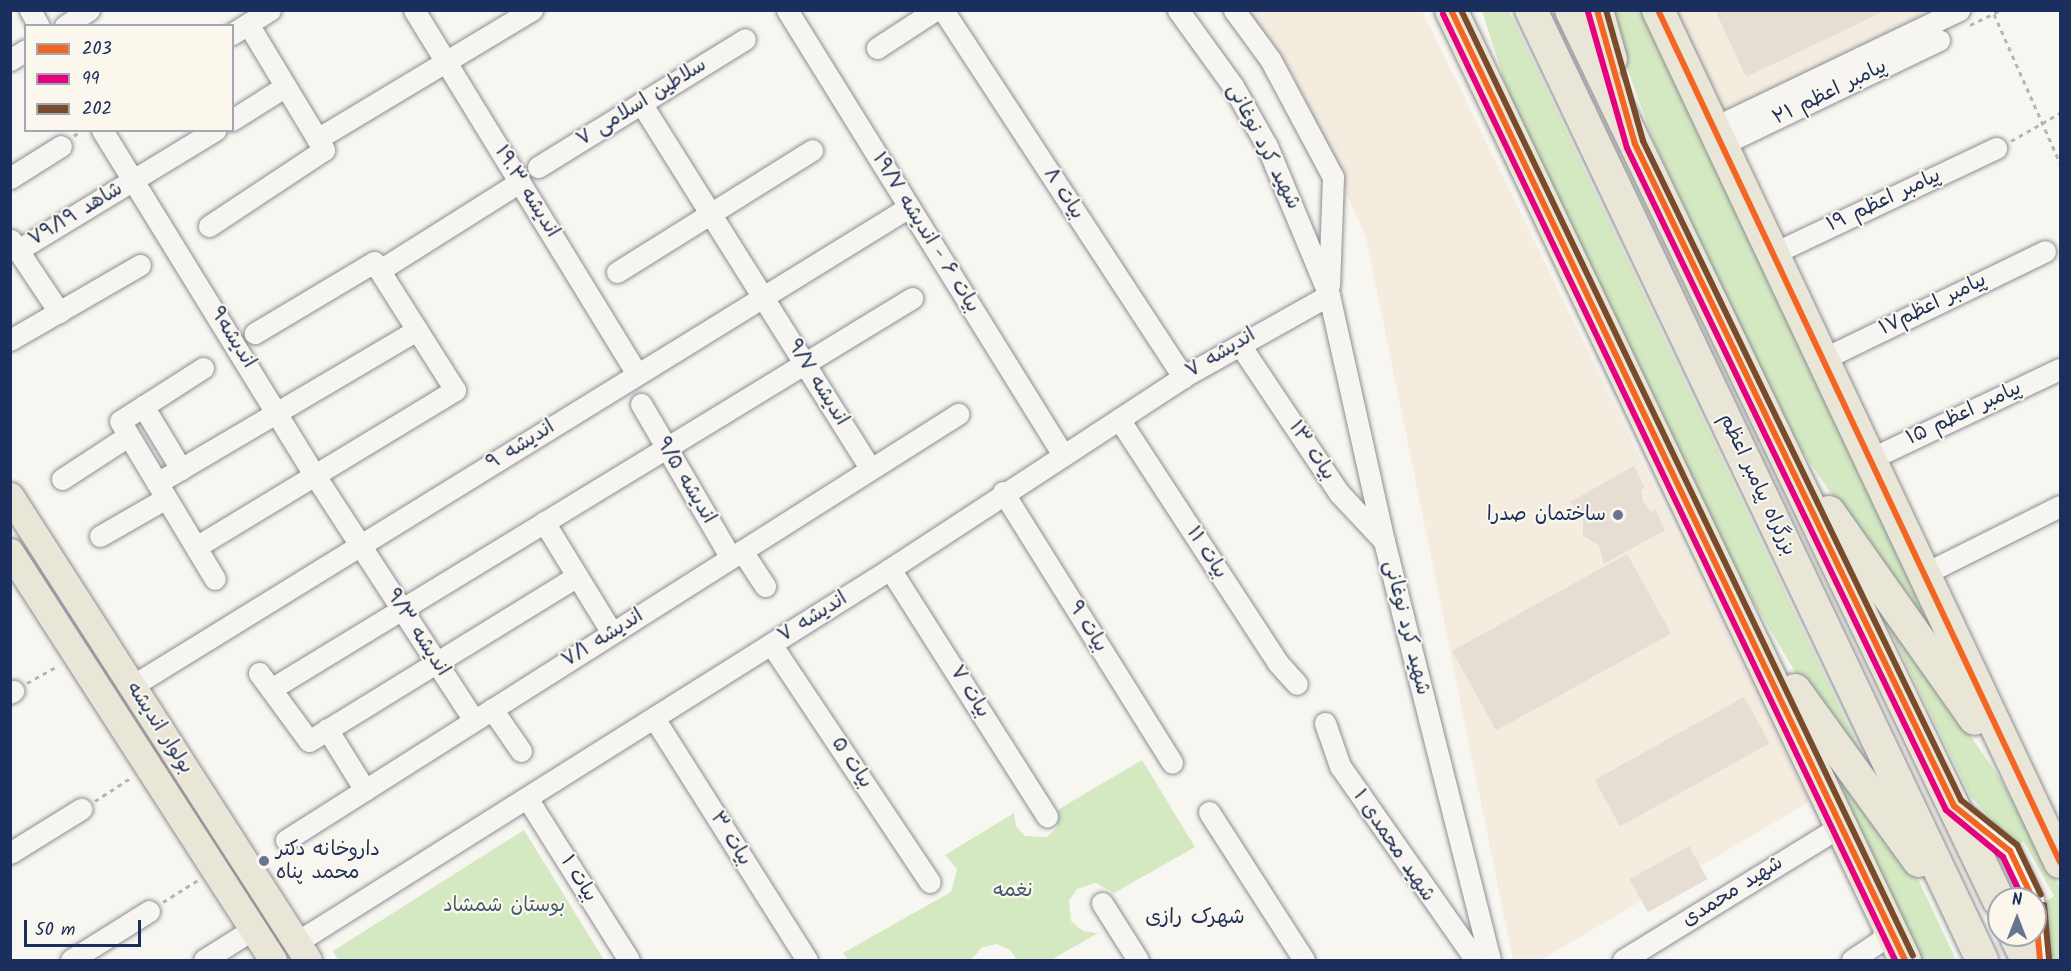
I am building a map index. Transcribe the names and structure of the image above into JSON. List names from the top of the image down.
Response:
{
  "streets": {
    "highway": ["بزرگراه پیامبر اعظم"],
    "main road": ["بولوار اندیشه"],
    "street": [
      "پیامبر اعظم ۲۱",
      "سلاطین اسلامی ۷",
      "شهید کرد نوغانی",
      "اندیشه ۱۹.۳",
      "بیات ۸",
      "پیامبر اعظم ۱۹",
      "شاهد ۷۹/۱۹",
      "بیات ۶ - اندیشه ۱۹/۷",
      "پیامبر اعظم۱۷",
      "اندیشه۹",
      "اندیشه ۷",
      "اندیشه ۹/۷",
      "پیامبر اعظم ۱۵",
      "اندیشه ۹",
      "بیات ۱۳",
      "اندیشه ۹/۵",
      "بیات ۱۱",
      "بیات ۹",
      "اندیشه ۹/۳",
      "اندیشه ۷/۱",
      "بیات ۷",
      "بیات ۵",
      "بیات ۳",
      "شهید محمدی ۱",
      "بیات ۱",
      "شهید محمدی"
    ]
  },
  "crossings": [
    ["سلاطین اسلامی ۷", "اندیشه ۹/۷"],
    ["شهید کرد نوغانی", "اندیشه ۷"],
    ["شهید کرد نوغانی", "بیات ۱۳"],
    ["اندیشه ۱۹.۳", "اندیشه ۹"],
    ["بیات ۸", "اندیشه ۷"],
    ["شاهد ۷۹/۱۹", "اندیشه۹"],
    ["بیات ۶ - اندیشه ۱۹/۷", "اندیشه ۷"],
    ["بیات ۶ - اندیشه ۱۹/۷", "اندیشه ۹"],
    ["اندیشه۹", "اندیشه ۹"],
    ["اندیشه۹", "اندیشه ۹/۳"],
    ["اندیشه ۷", "بیات ۱۱"],
    ["اندیشه ۷", "بیات ۹"],
    ["اندیشه ۷", "بیات ۷"],
    ["اندیشه ۷", "بولوار اندیشه"],
    ["اندیشه ۷", "بیات ۵"],
    ["اندیشه ۷", "بیات ۳"],
    ["اندیشه ۷", "بیات ۱"],
    ["اندیشه ۹/۷", "اندیشه ۹"],
    ["اندیشه ۹/۷", "اندیشه ۷/۱"],
    ["اندیشه ۹", "اندیشه ۹/۳"],
    ["اندیشه ۹", "بولوار اندیشه"],
    ["اندیشه ۹/۵", "اندیشه ۷/۱"],
    ["اندیشه ۹/۳", "اندیشه ۷/۱"]
  ],
  "districts": ["شهرک رازی"],
  "parks": ["نغمه", "بوستان شمشاد"],
  "places": ["ساختمان صدرا", "داروخانه دکتر محمد پناه"],
  "lines": ["transit line 203", "transit line 202", "transit line 99"],
  "legend": ["203", "99", "202"],
  "scale_bar": "50 m",
  "north": "top"
}
